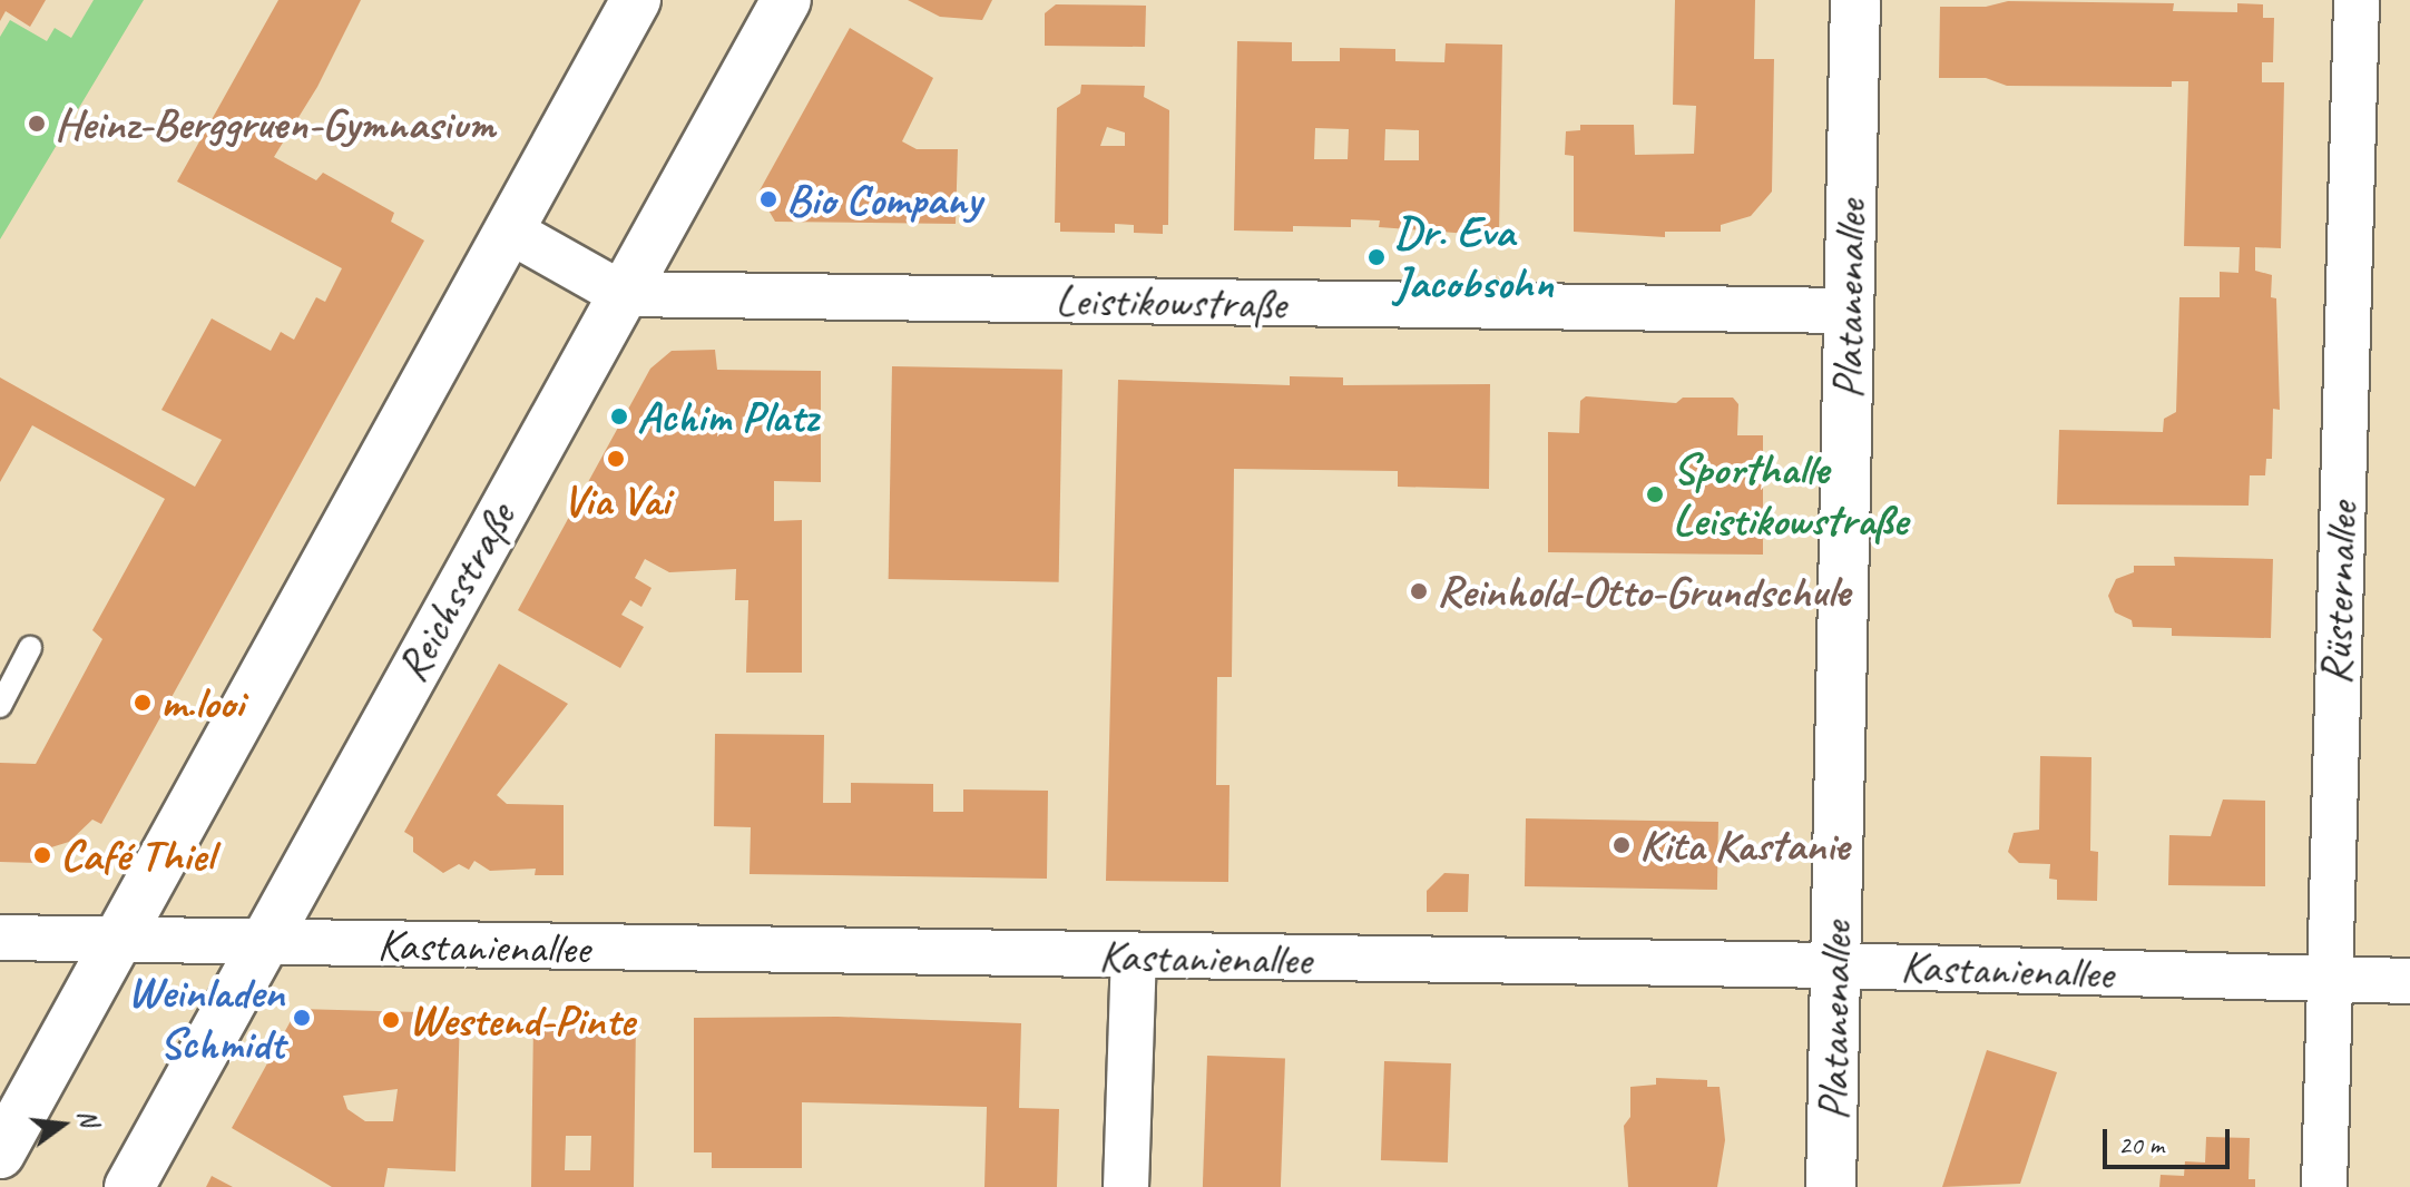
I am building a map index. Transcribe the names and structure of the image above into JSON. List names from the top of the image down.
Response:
{
  "streets": {
    "main road": ["Platanenallee", "Reichsstraße"],
    "street": ["Leistikowstraße", "Rüsternallee", "Kastanienallee"]
  },
  "crossings": [
    ["Platanenallee", "Leistikowstraße"],
    ["Platanenallee", "Kastanienallee"],
    ["Leistikowstraße", "Reichsstraße"],
    ["Reichsstraße", "Kastanienallee"],
    ["Rüsternallee", "Kastanienallee"]
  ],
  "places": [
    "Heinz-Berggruen-Gymnasium",
    "Bio Company",
    "Dr. Eva Jacobsohn",
    "Achim Platz",
    "Via Vai",
    "Sporthalle Leistikowstraße",
    "Reinhold-Otto-Grundschule",
    "m.looi",
    "Kita Kastanie",
    "Café Thiel",
    "Weinladen Schmidt",
    "Westend-Pinte"
  ],
  "scale_bar": "20 m",
  "north": "right"
}
